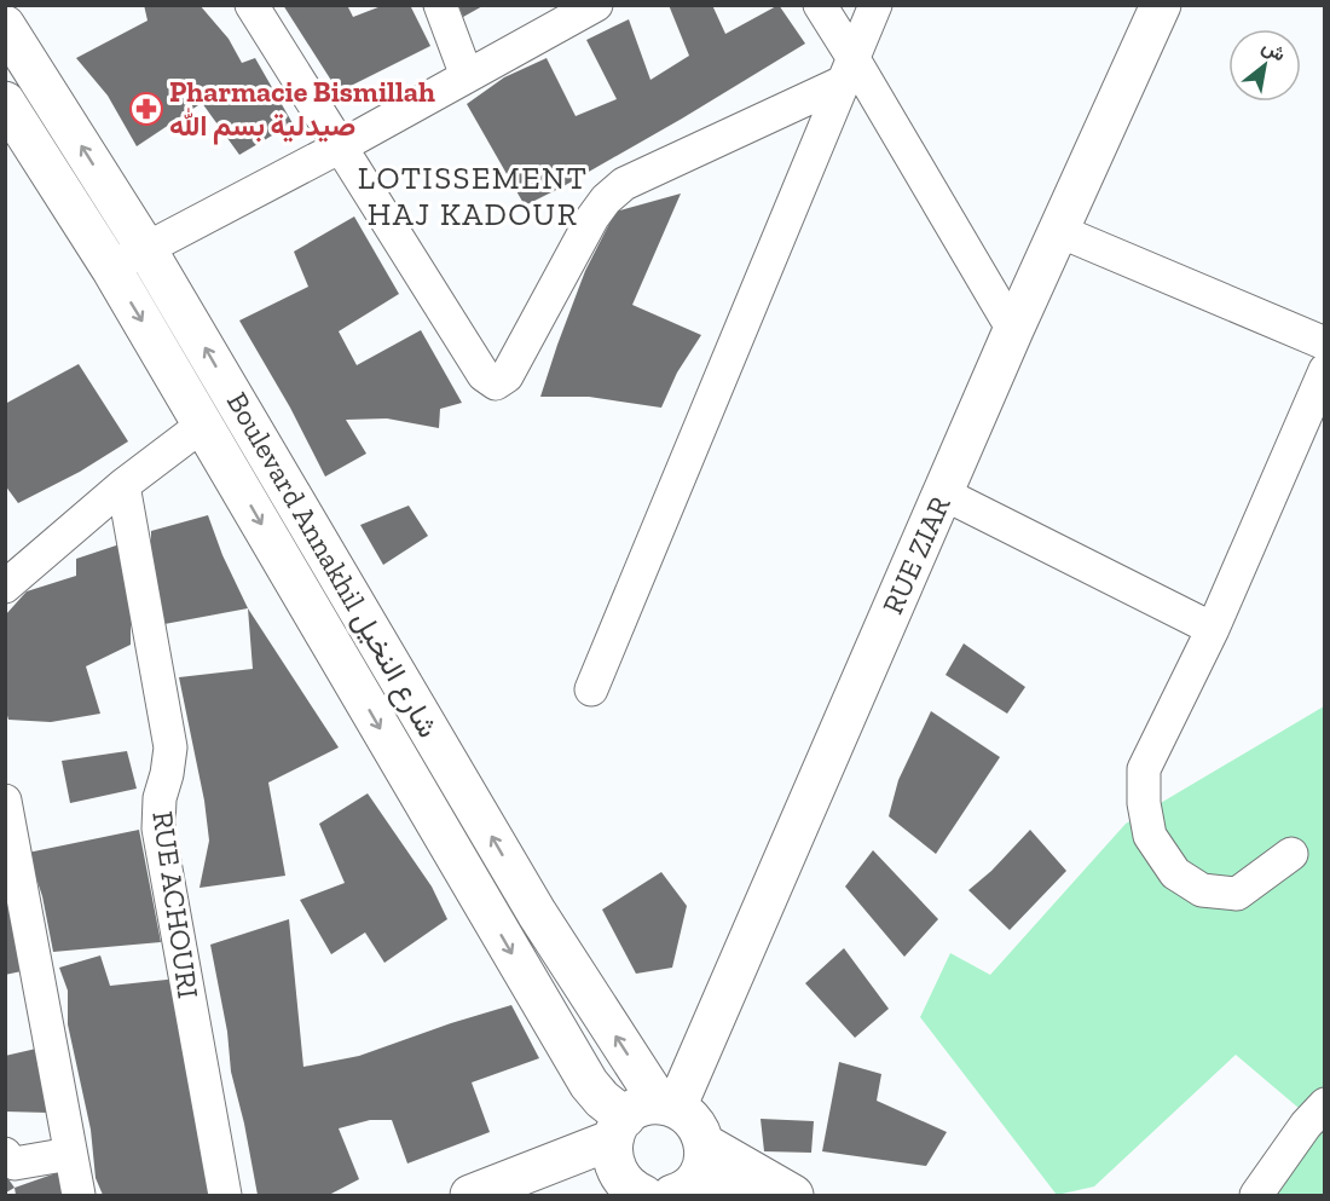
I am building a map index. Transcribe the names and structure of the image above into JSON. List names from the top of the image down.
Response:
{
  "streets": {
    "main road": ["RUE ZIAR", "Boulevard Annakhil شارع النخيل"],
    "street": ["RUE ACHOURI"]
  },
  "crossings": [
    ["RUE ZIAR", "Boulevard Annakhil شارع النخيل"]
  ],
  "districts": ["LOTISSEMENT HAJ KADOUR"],
  "places": {
    "pharmacy": ["Pharmacie Bismillah صيدلية بسم الله"]
  },
  "north": "top right"
}
